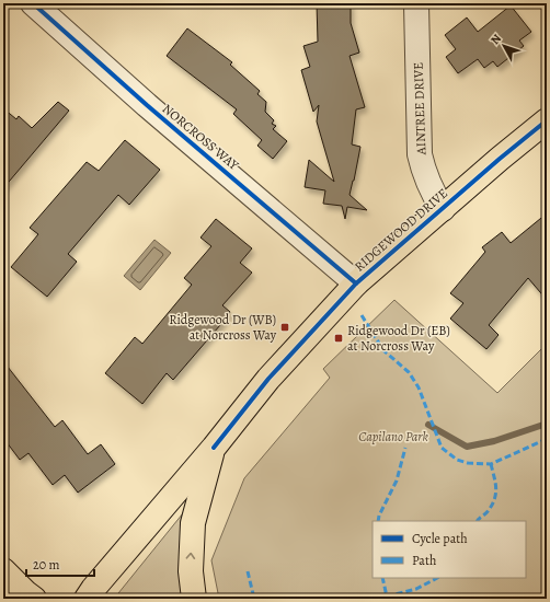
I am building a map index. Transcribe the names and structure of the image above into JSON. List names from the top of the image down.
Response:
{
  "streets": {
    "main road": ["RIDGEWOOD DRIVE"],
    "street": ["AINTREE DRIVE", "NORCROSS WAY"]
  },
  "crossings": [
    ["AINTREE DRIVE", "RIDGEWOOD DRIVE"],
    ["NORCROSS WAY", "RIDGEWOOD DRIVE"]
  ],
  "parks": ["Capilano Park"],
  "places": {
    "transit": ["Ridgewood Dr (WB) at Norcross Way", "Ridgewood Dr (EB) at Norcross Way"]
  },
  "legend": ["Cycle path", "Path"],
  "scale_bar": "20 m",
  "north": "top left"
}
